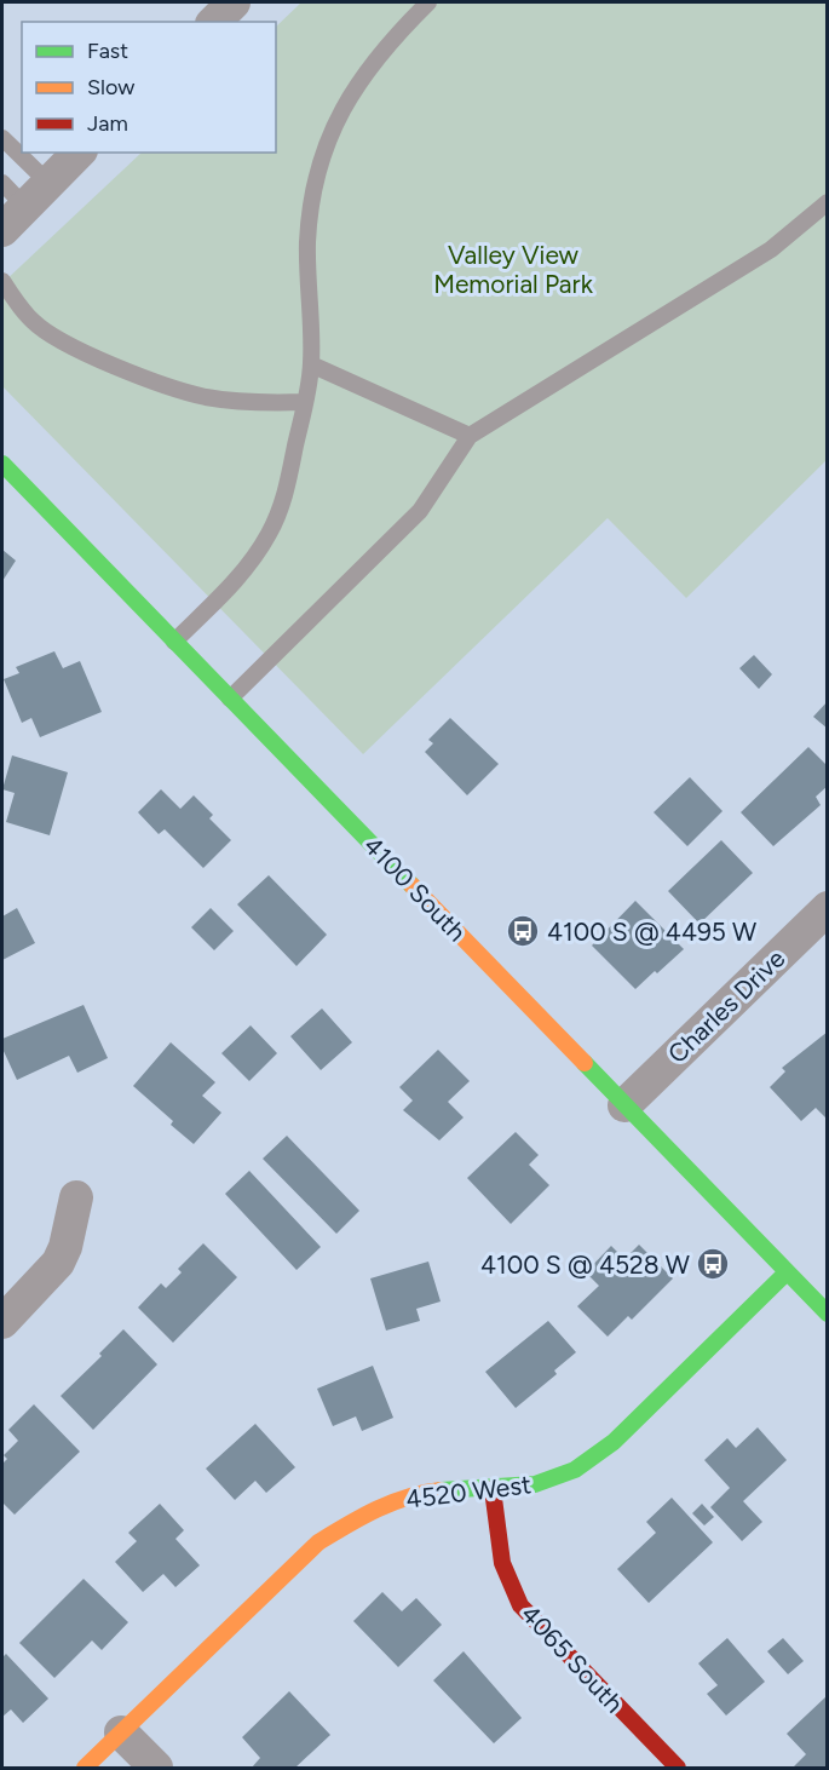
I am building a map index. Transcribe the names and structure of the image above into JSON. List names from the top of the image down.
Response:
{
  "streets": {
    "street": [
      "4100 South",
      "Charles Drive",
      "4520 West",
      "4065 South"
    ]
  },
  "crossings": [
    ["4100 South", "Charles Drive"],
    ["4100 South", "4520 West"],
    ["4520 West", "4065 South"]
  ],
  "parks": ["Valley View Memorial Park"],
  "places": {
    "bus stop": ["4100 S @ 4495 W", "4100 S @ 4528 W"]
  },
  "legend": ["Fast", "Slow", "Jam"]
}
